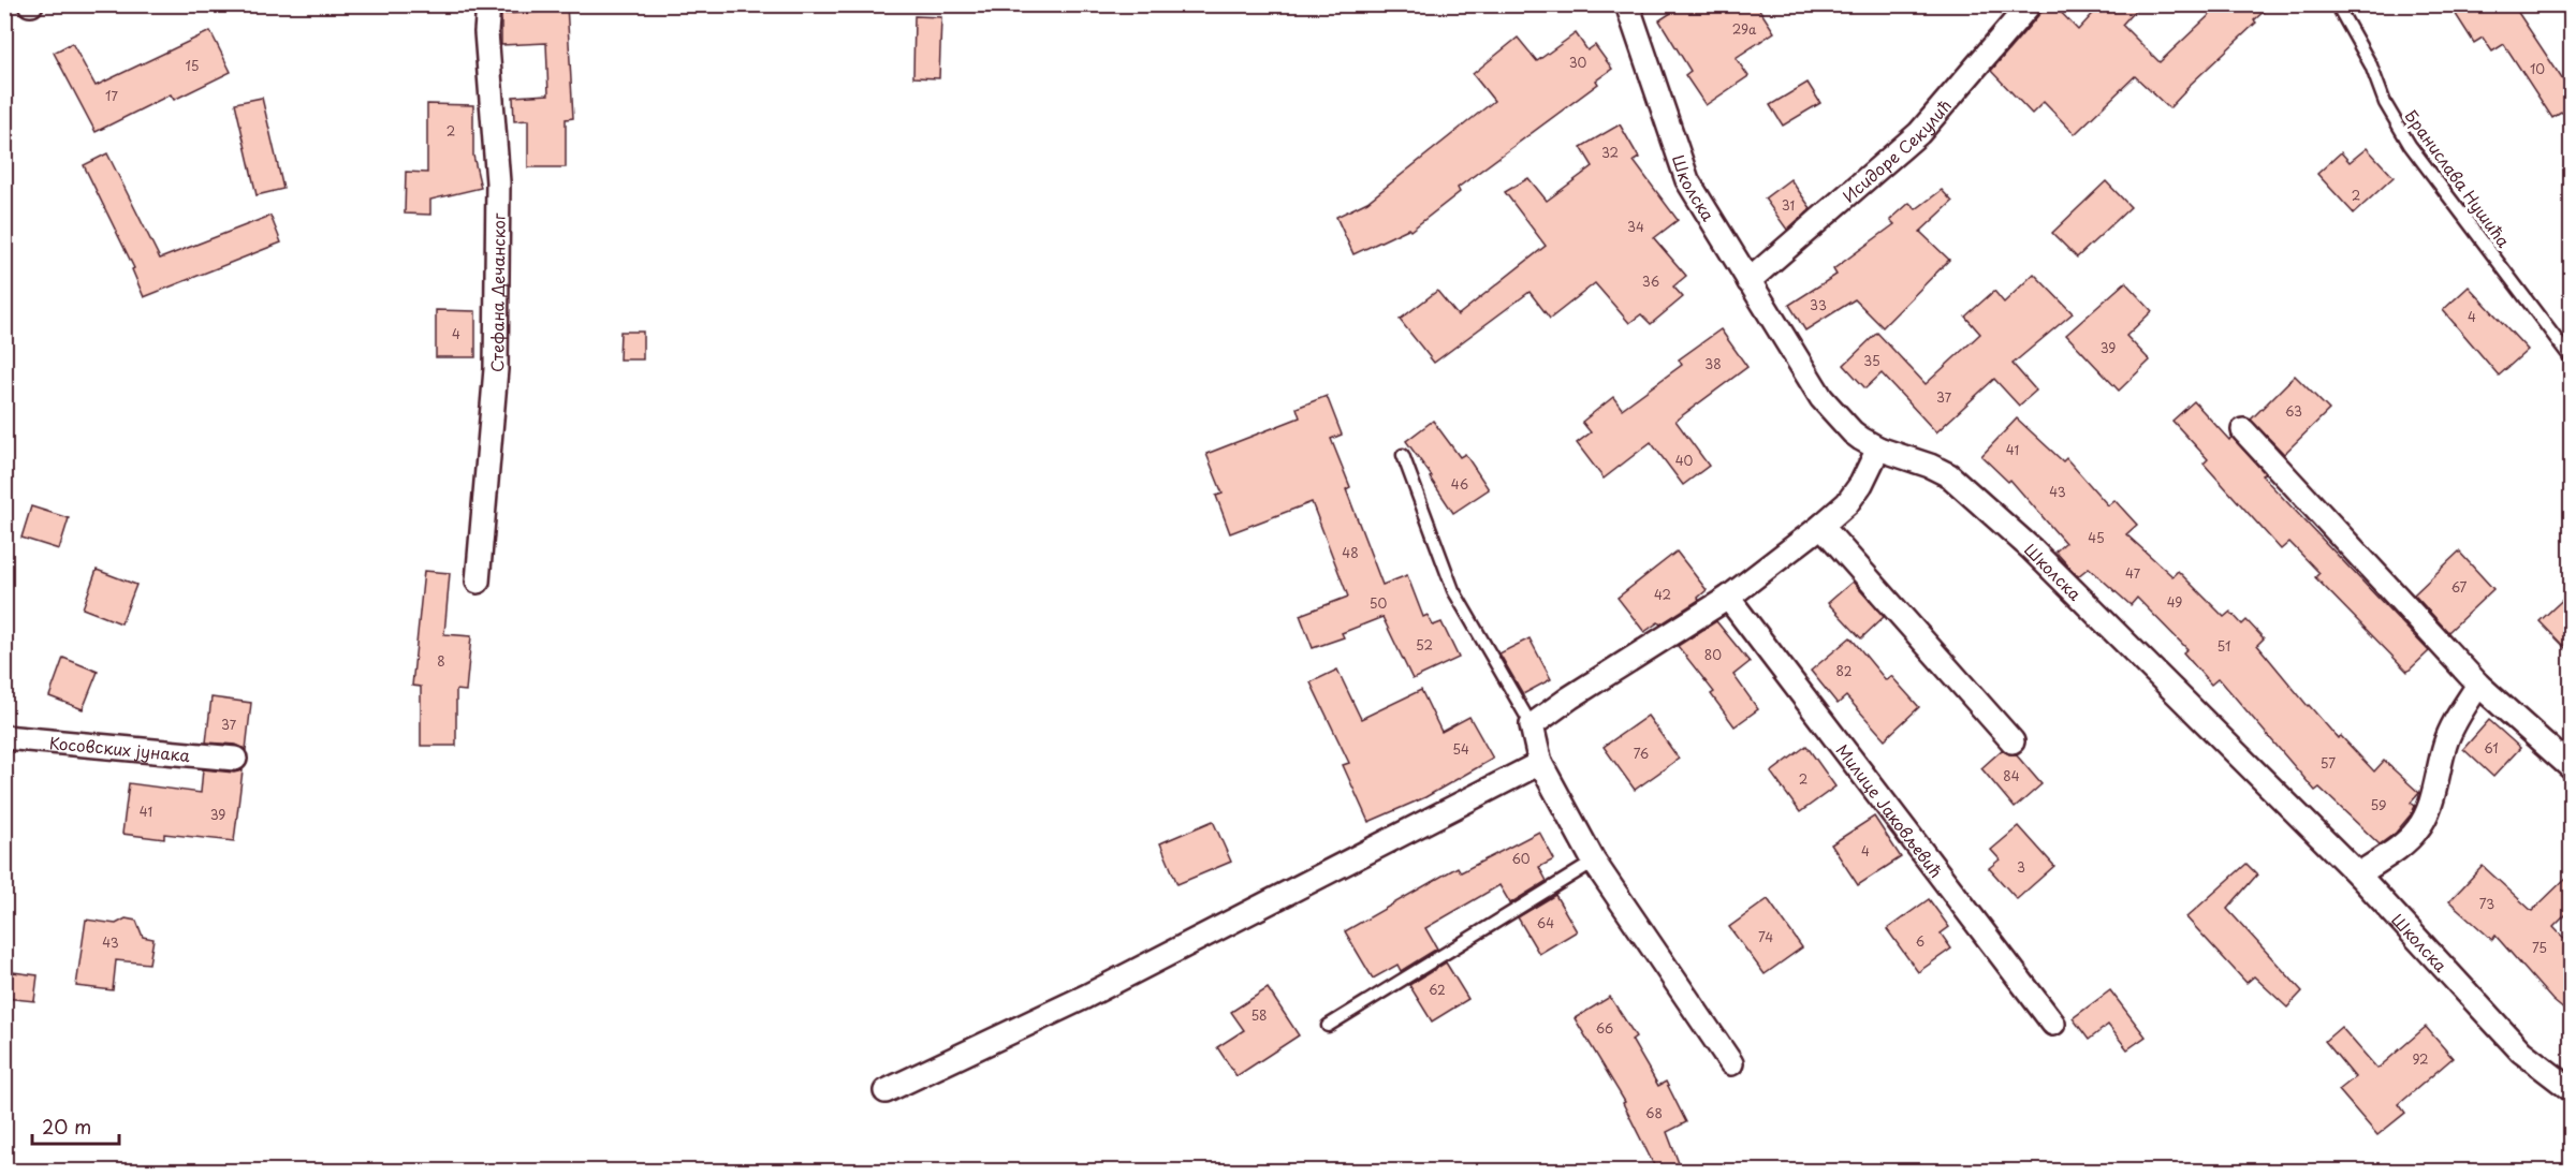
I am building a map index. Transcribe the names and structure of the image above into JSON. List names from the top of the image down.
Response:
{
  "streets": {
    "street": [
      "Исидоре Секулић",
      "Школска",
      "Стефана Дечанског",
      "Косовских јунака",
      "Милице Јаковљевић"
    ],
    "lane": ["Бранислава Нушића"]
  },
  "crossings": [
    ["Исидоре Секулић", "Школска"]
  ],
  "house_numbers": [
    "29a",
    "30",
    "15",
    "10",
    "17",
    "2",
    "32",
    "2",
    "31",
    "34",
    "36",
    "33",
    "4",
    "4",
    "39",
    "35",
    "38",
    "37",
    "63",
    "41",
    "40",
    "46",
    "43",
    "45",
    "48",
    "47",
    "67",
    "42",
    "49",
    "50",
    "52",
    "51",
    "80",
    "8",
    "82",
    "37",
    "61",
    "54",
    "76",
    "57",
    "84",
    "2",
    "59",
    "41",
    "39",
    "4",
    "60",
    "3",
    "73",
    "64",
    "74",
    "6",
    "43",
    "75",
    "62",
    "58",
    "66",
    "92",
    "68"
  ],
  "scale_bar": "20 m"
}
